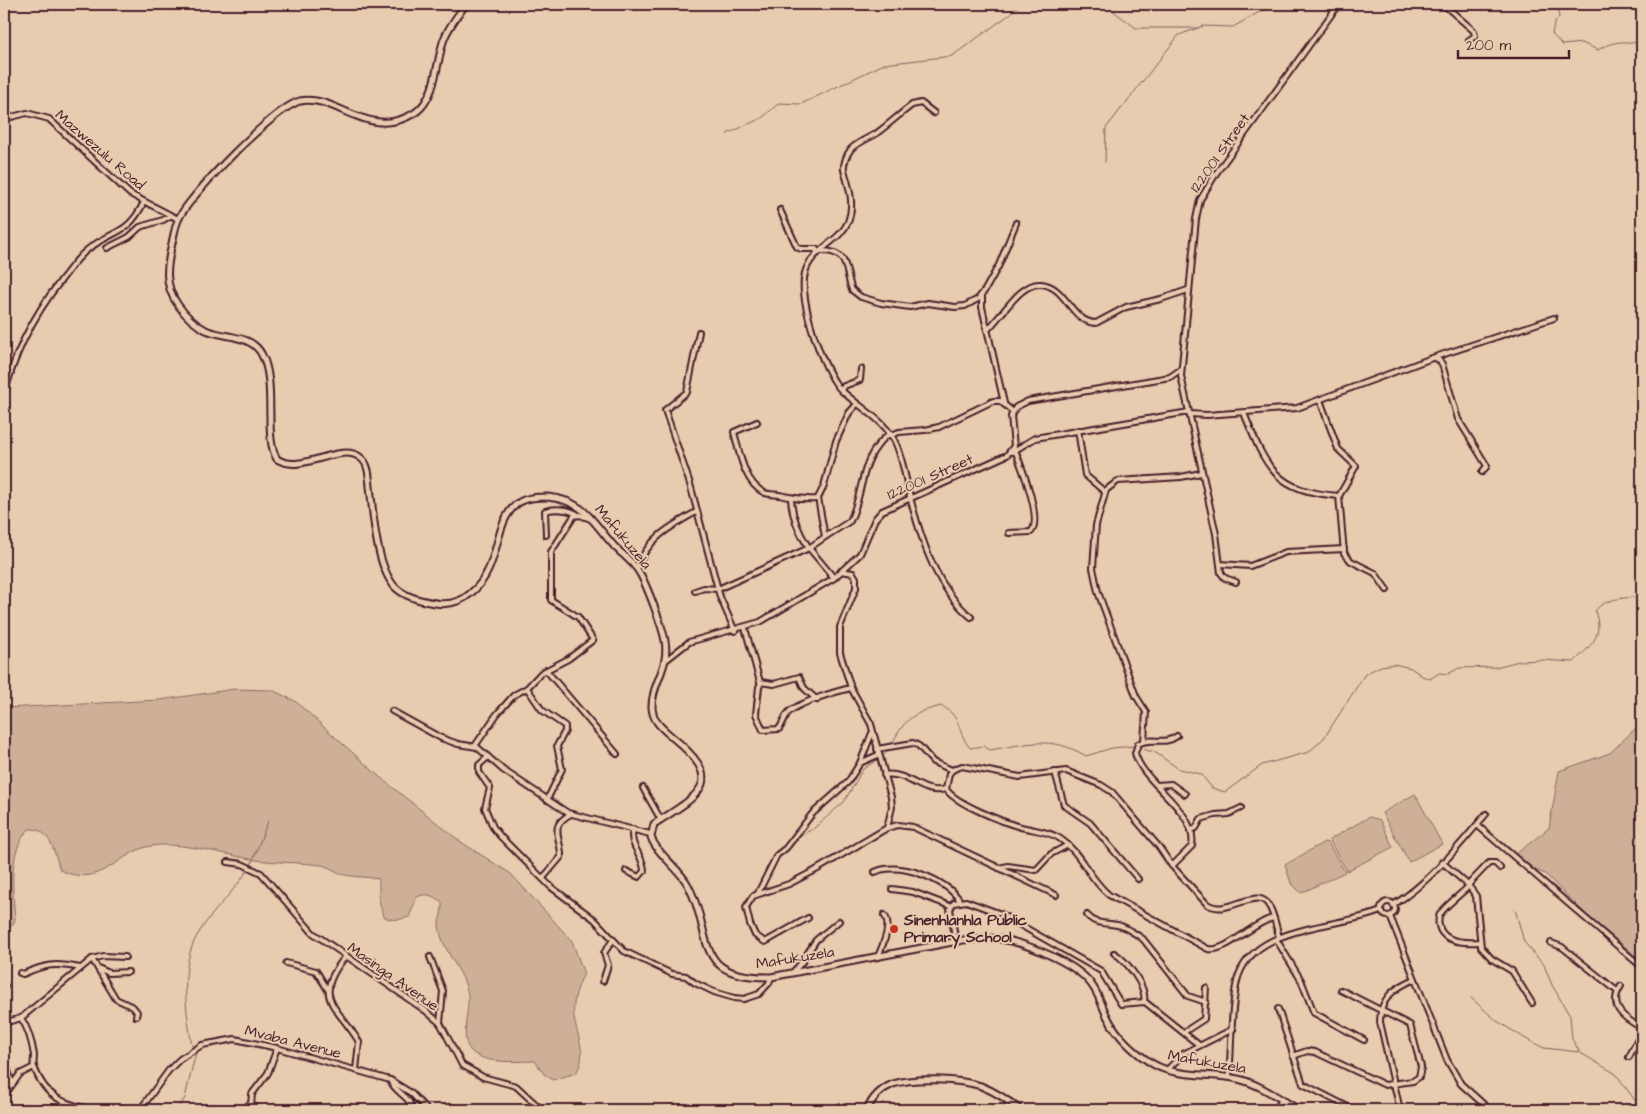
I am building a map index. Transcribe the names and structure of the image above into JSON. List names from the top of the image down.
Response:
{
  "streets": {
    "main road": ["Mafukuzela"],
    "street": [
      "Mazwezulu Road",
      "122001 Street",
      "Masinga Avenue",
      "Mvaba Avenue"
    ]
  },
  "crossings": [
    ["Mazwezulu Road", "Mafukuzela"],
    ["122001 Street", "Mafukuzela"]
  ],
  "places": ["Sinenhlanhla Public Primary School"],
  "scale_bar": "200 m"
}
